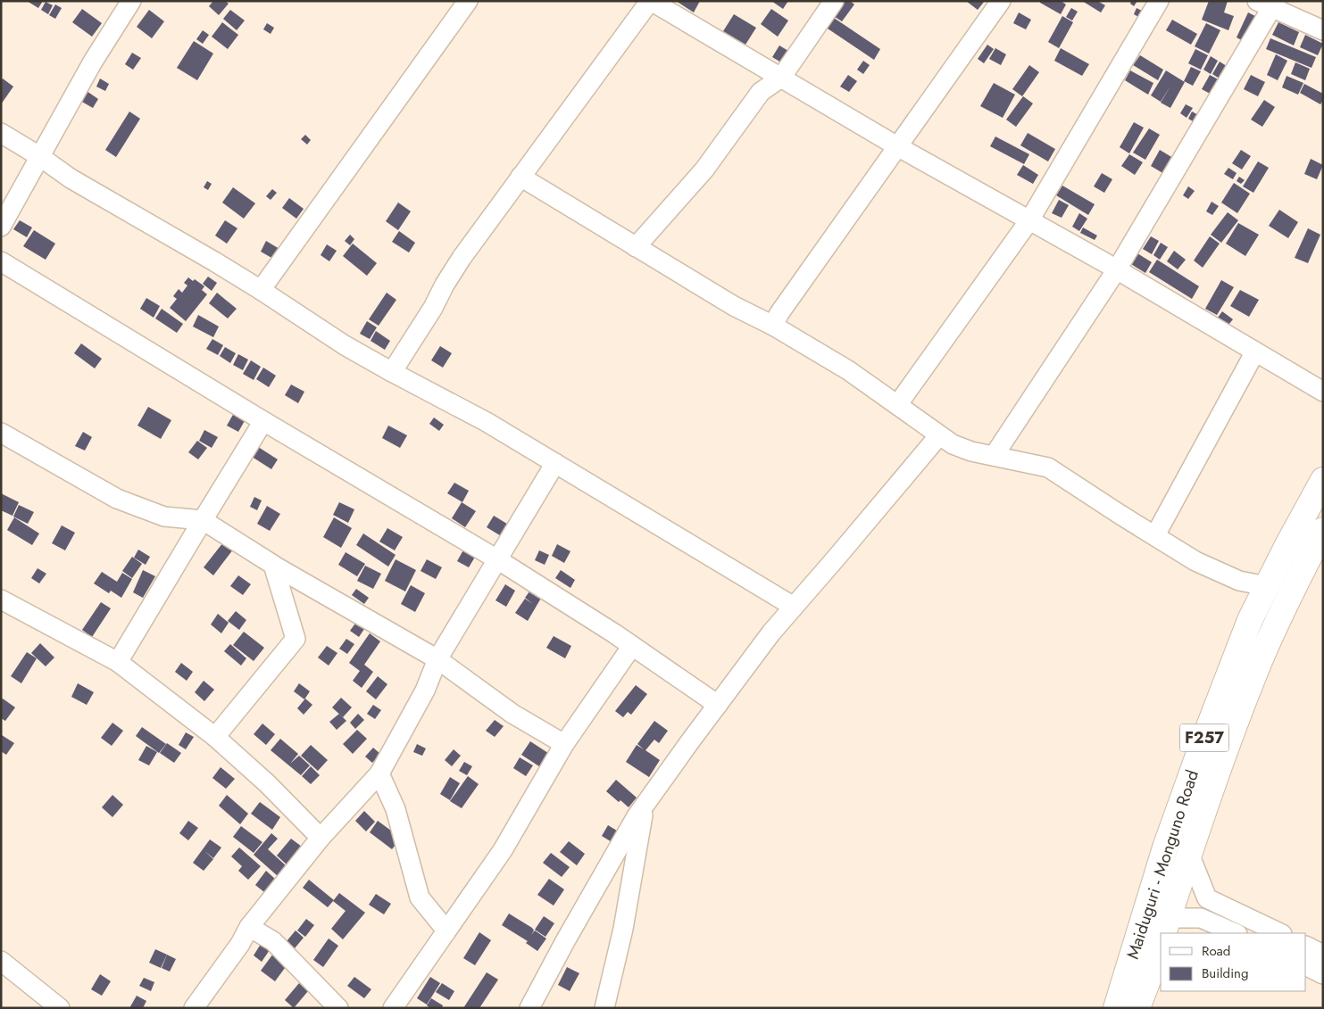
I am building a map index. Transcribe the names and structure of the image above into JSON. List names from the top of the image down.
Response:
{
  "streets": {
    "main road": ["F257", "Maiduguri - Monguno Road"]
  },
  "legend": ["Road", "Building"]
}
